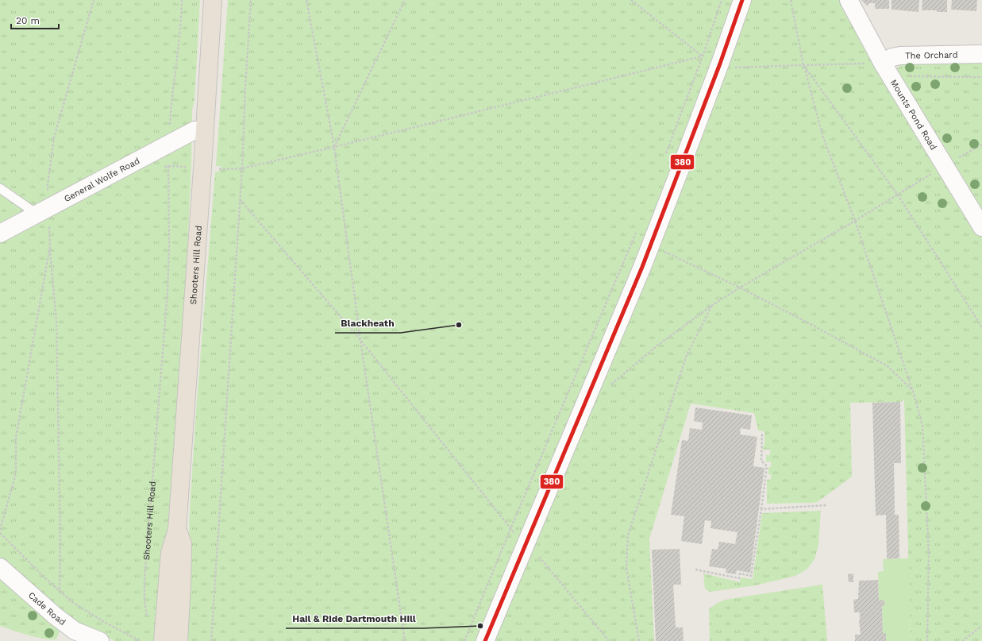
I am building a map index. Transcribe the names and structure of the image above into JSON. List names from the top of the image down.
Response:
{
  "streets": {
    "highway": ["Shooters Hill Road"],
    "street": [
      "The Orchard",
      "Mounts Pond Road",
      "General Wolfe Road",
      "Cade Road"
    ]
  },
  "crossings": [
    ["The Orchard", "Mounts Pond Road"],
    ["General Wolfe Road", "Shooters Hill Road"]
  ],
  "places": ["Blackheath", "Hail & Ride Dartmouth Hill"],
  "lines": ["transit line 380"],
  "scale_bar": "20 m"
}
